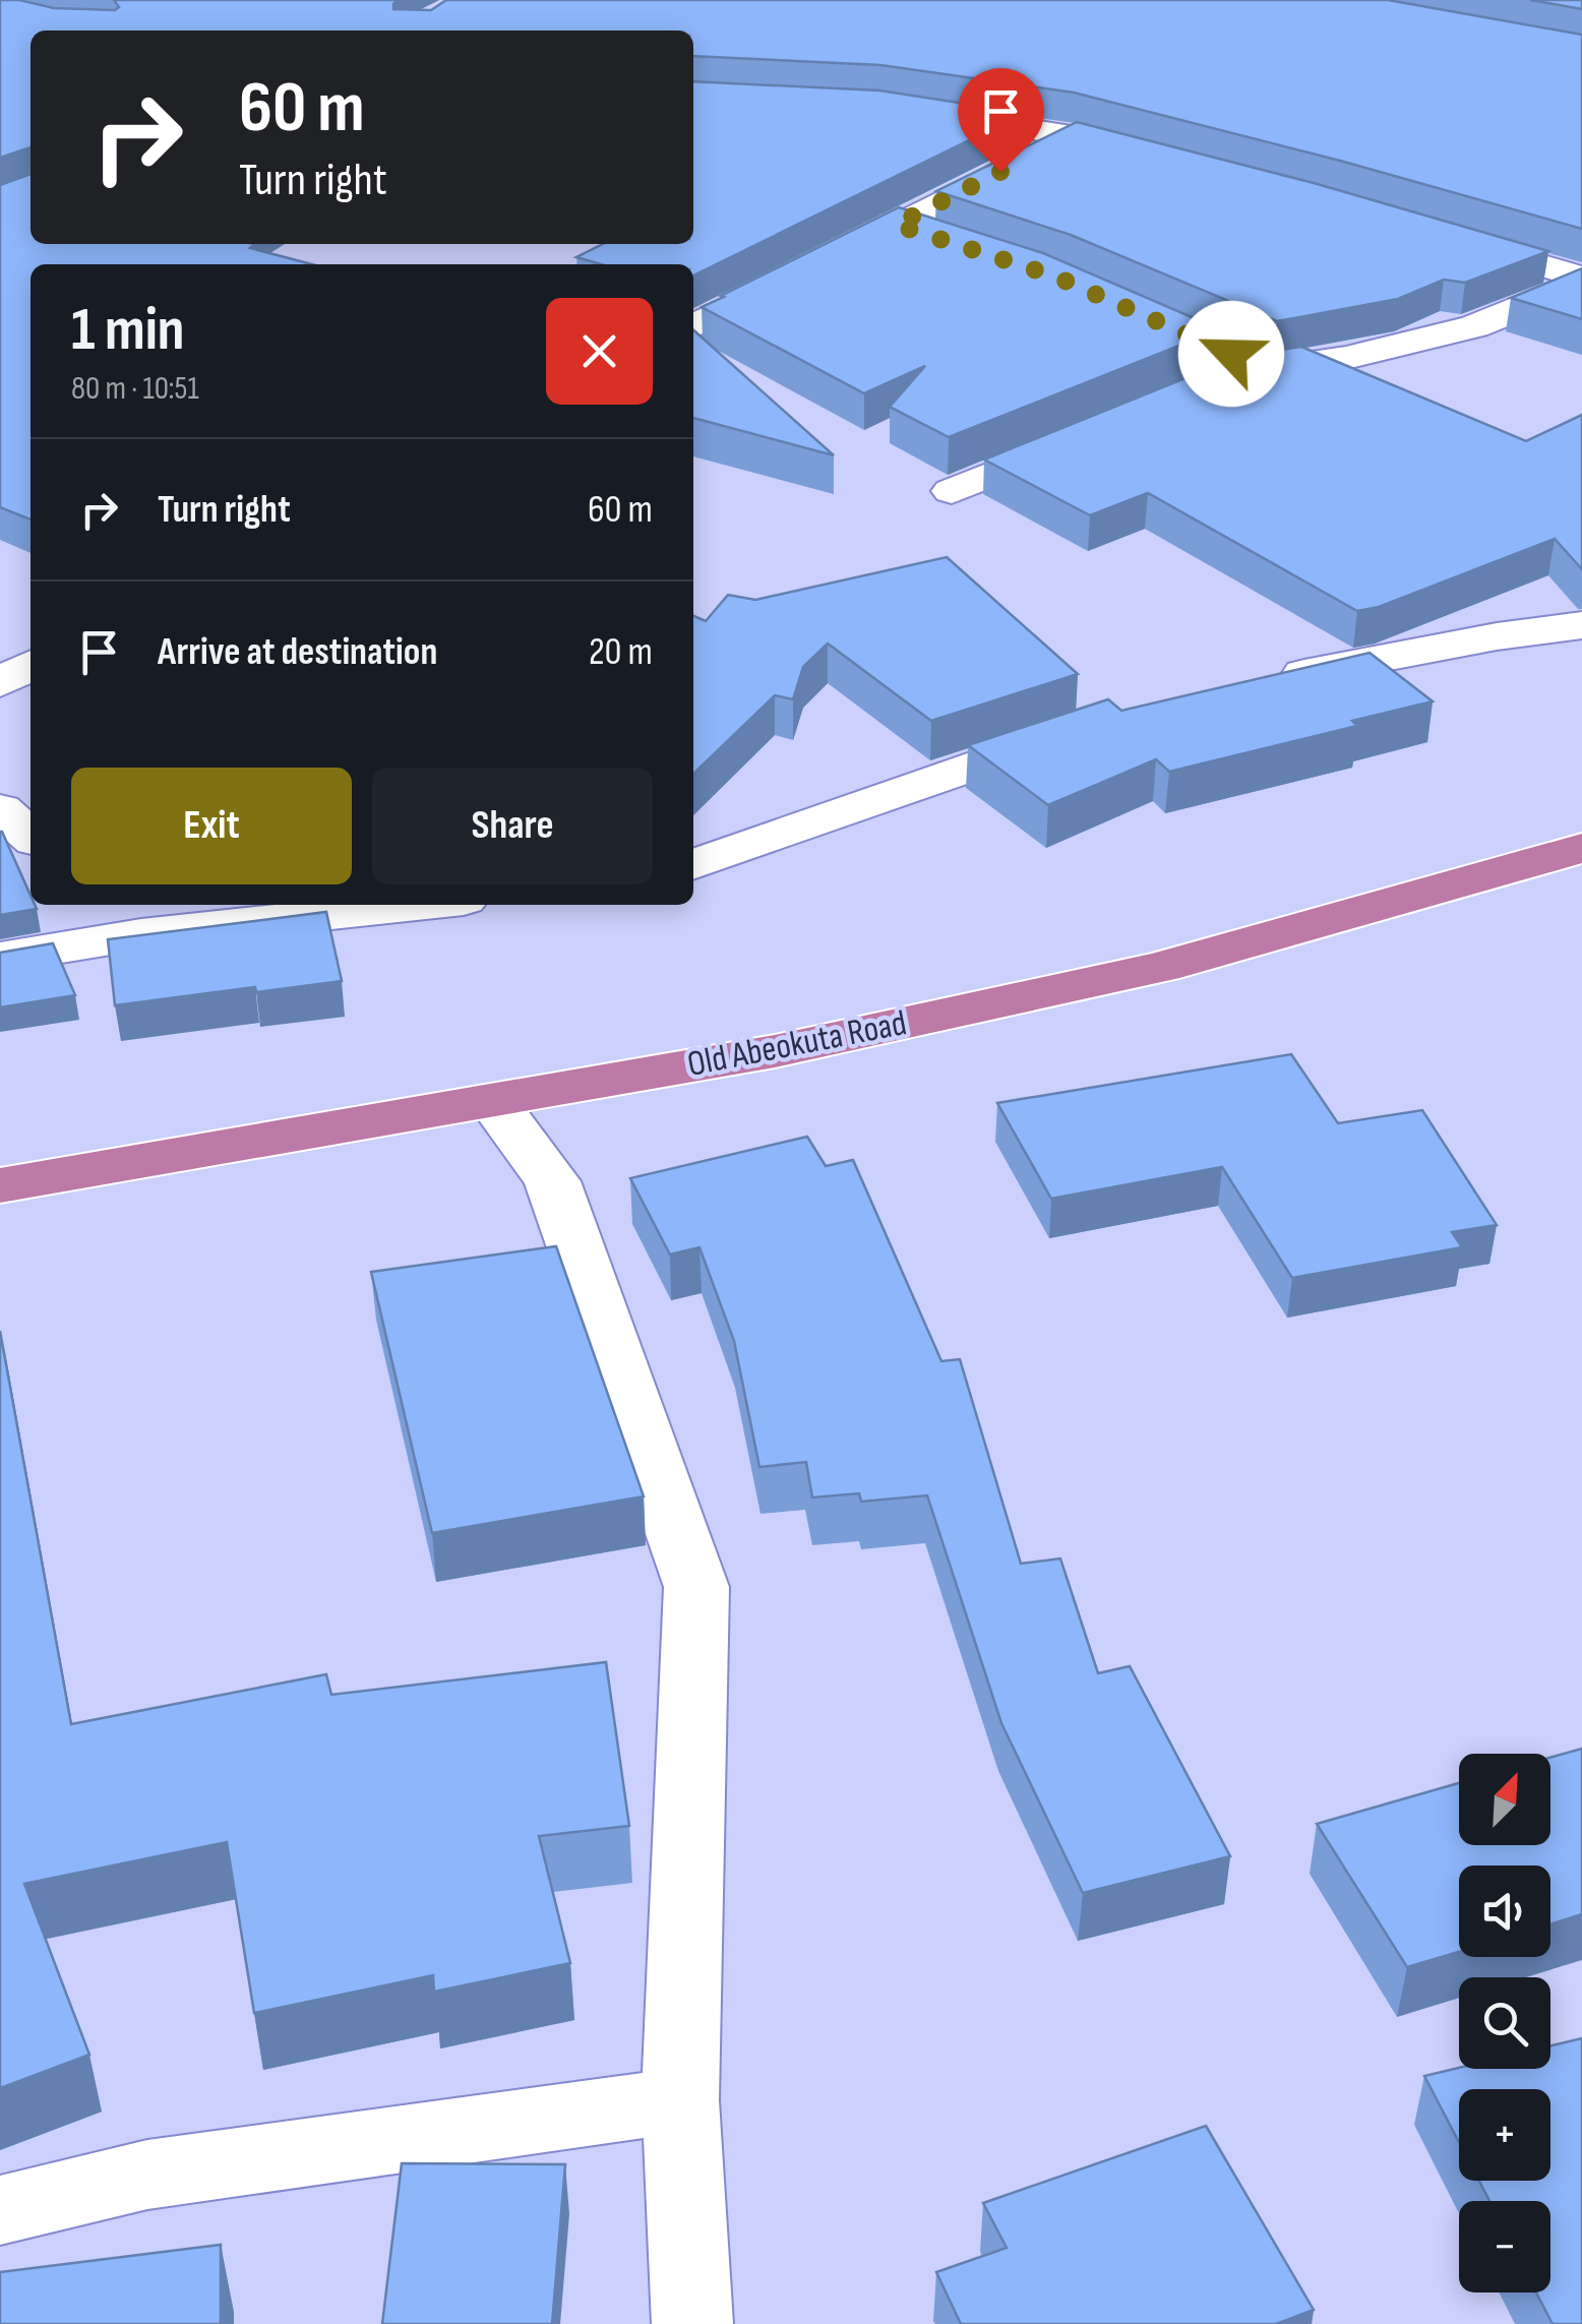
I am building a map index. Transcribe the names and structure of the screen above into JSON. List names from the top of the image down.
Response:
{
  "streets": {
    "highway": ["Old Abeokuta Road"]
  },
  "north": "top right",
  "page": {
    "turn": ["60 m", "Turn right"],
    "heading": ["1 min", "80 m · 10:51"],
    "list": [
      {
        "name": "Turn right",
        "value": "60 m"
      },
      {
        "name": "Arrive at destination",
        "value": "20 m"
      }
    ],
    "buttons": ["Exit", "Share"],
    "map_buttons": ["+", "−"]
  }
}
